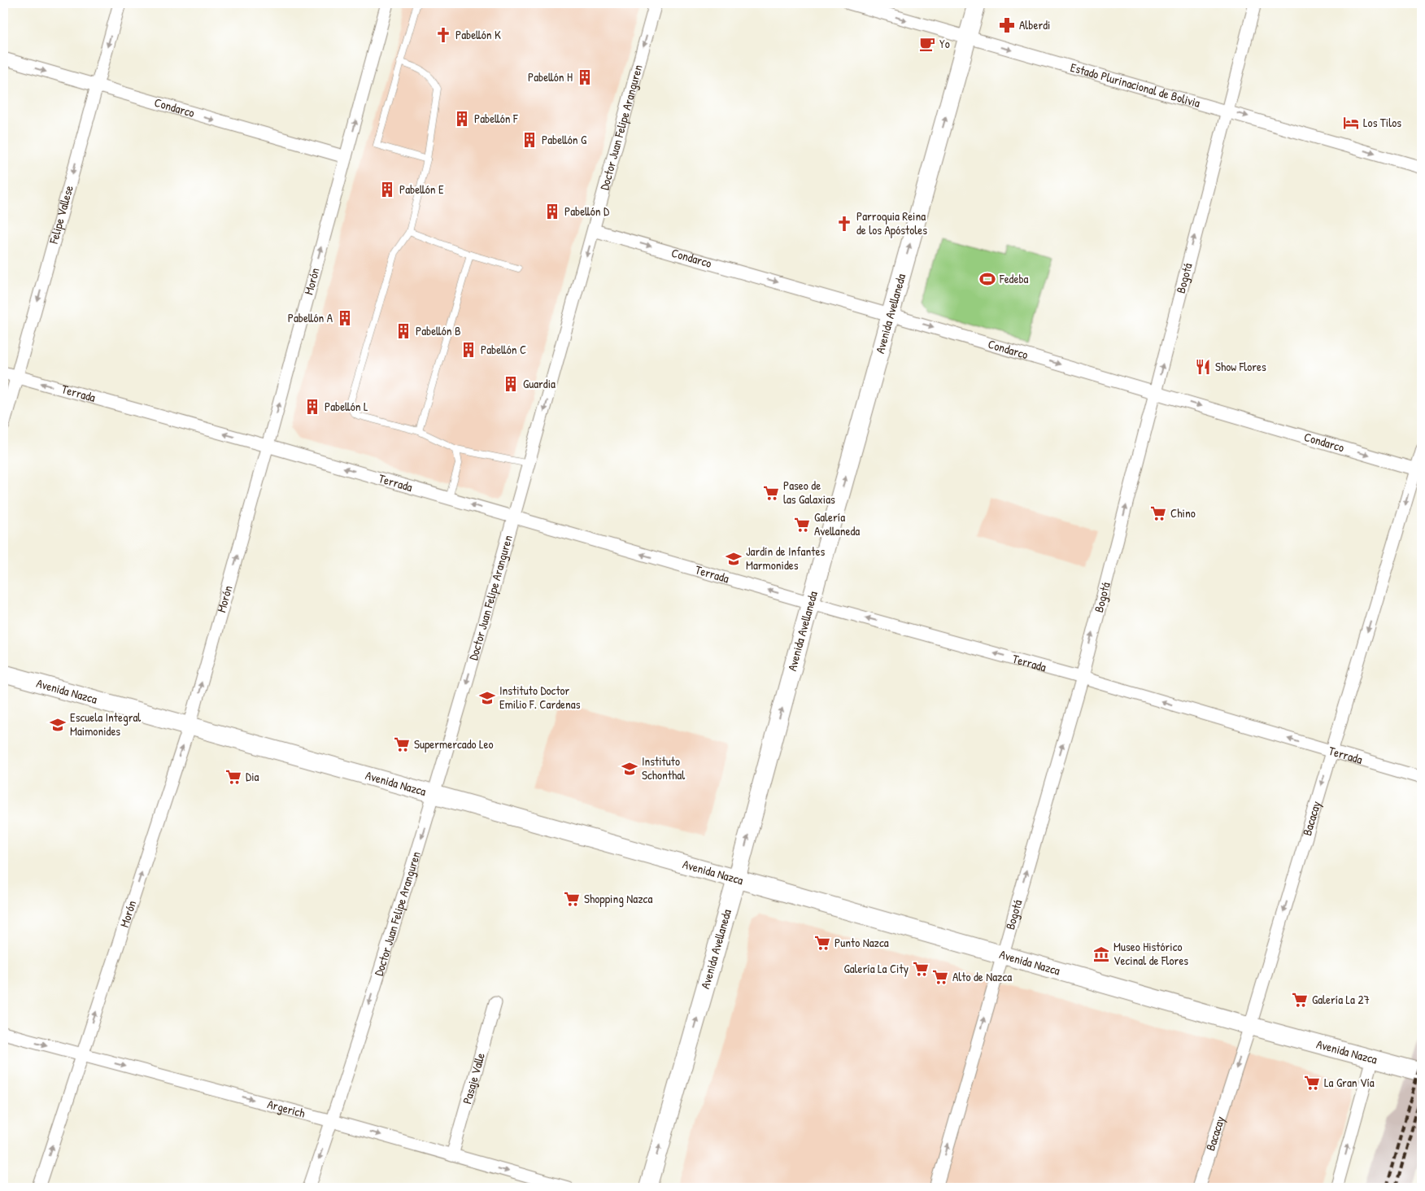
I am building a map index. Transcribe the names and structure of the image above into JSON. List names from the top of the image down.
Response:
{
  "streets": {
    "main road": ["Avenida Avellaneda", "Avenida Nazca"],
    "street": [
      "Estado Plurinacional de Bolivia",
      "Condarco",
      "Doctor Juan Felipe Aranguren",
      "Felipe Vallese",
      "Bogotá",
      "Morón",
      "Terrada",
      "Bacacay",
      "Pasaje Valle",
      "Argerich"
    ]
  },
  "crossings": [
    ["Estado Plurinacional de Bolivia", "Bogotá"],
    ["Estado Plurinacional de Bolivia", "Avenida Avellaneda"],
    ["Condarco", "Doctor Juan Felipe Aranguren"],
    ["Condarco", "Felipe Vallese"],
    ["Condarco", "Bogotá"],
    ["Condarco", "Morón"],
    ["Condarco", "Avenida Avellaneda"],
    ["Condarco", "Bacacay"],
    ["Doctor Juan Felipe Aranguren", "Terrada"],
    ["Doctor Juan Felipe Aranguren", "Avenida Nazca"],
    ["Doctor Juan Felipe Aranguren", "Argerich"],
    ["Felipe Vallese", "Terrada"],
    ["Bogotá", "Terrada"],
    ["Bogotá", "Avenida Nazca"],
    ["Morón", "Terrada"],
    ["Morón", "Avenida Nazca"],
    ["Morón", "Argerich"],
    ["Avenida Avellaneda", "Terrada"],
    ["Avenida Avellaneda", "Avenida Nazca"],
    ["Terrada", "Bacacay"],
    ["Avenida Nazca", "Bacacay"],
    ["Pasaje Valle", "Argerich"]
  ],
  "one_way": [
    "Estado Plurinacional de Bolivia",
    "Condarco",
    "Doctor Juan Felipe Aranguren",
    "Felipe Vallese",
    "Bogotá",
    "Morón",
    "Avenida Avellaneda",
    "Terrada",
    "Bacacay",
    "Argerich"
  ],
  "places": {
    "pharmacy": ["Alberdi"],
    "church": ["Pabellón K", "Parroquia Reina de los Apóstoles"],
    "cafe": ["Yo"],
    "building": [
      "Pabellón H",
      "Pabellón F",
      "Pabellón G",
      "Pabellón E",
      "Pabellón D",
      "Pabellón A",
      "Pabellón B",
      "Pabellón C",
      "Guardia",
      "Pabellón L"
    ],
    "hotel": ["Los Tilos"],
    "sports": ["Fedeba"],
    "restaurant": ["Show Flores"],
    "supermarket": [
      "Paseo de las Galaxias",
      "Chino",
      "Galería Avellaneda",
      "Supermercado Leo",
      "Dia",
      "Shopping Nazca",
      "Punto Nazca",
      "Galería La City",
      "Alto de Nazca",
      "Galería La 27",
      "La Gran Vía"
    ],
    "school or university": [
      "Jardín de Infantes Marmonides",
      "Instituto Doctor Emilio F. Cardenas",
      "Escuela Integral Maimonides",
      "Instituto Schonthal"
    ],
    "museum": ["Museo Histórico Vecinal de Flores"]
  }
}
